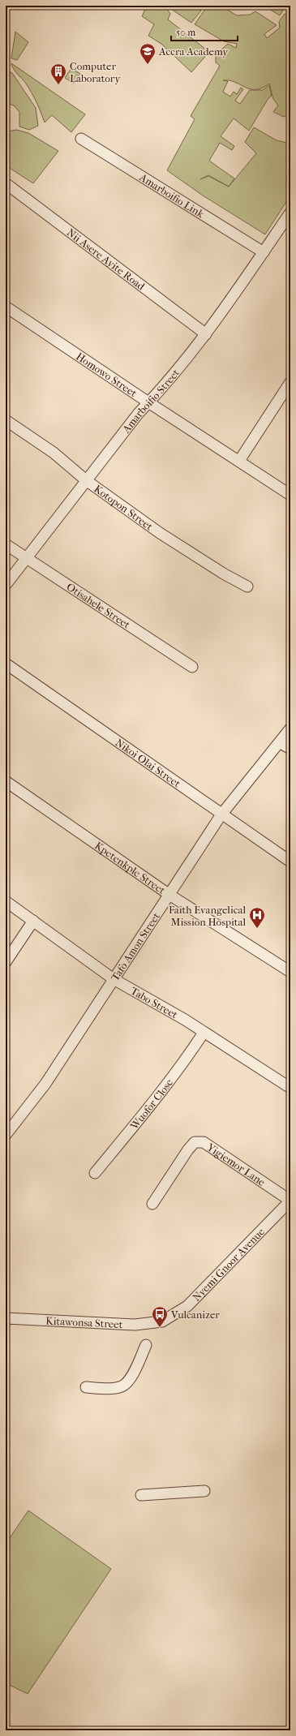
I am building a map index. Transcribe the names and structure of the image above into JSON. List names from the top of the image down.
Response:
{
  "streets": {
    "street": [
      "Amarboifio Link",
      "Nii Asere Ayite Road",
      "Homowo Street",
      "Amarboifio Street",
      "Kotopon Street",
      "Otisahele Street",
      "Nikoi Olai Street",
      "Kpetenkple Street",
      "Tafo Amon Street",
      "Tabo Street",
      "Wuofor Close",
      "Yigiemor Lane",
      "Nyemi Gnoor Avenue",
      "Kitawonsa Street"
    ]
  },
  "crossings": [
    ["Amarboifio Link", "Amarboifio Street"],
    ["Nii Asere Ayite Road", "Amarboifio Street"],
    ["Homowo Street", "Amarboifio Street"],
    ["Amarboifio Street", "Kotopon Street"],
    ["Amarboifio Street", "Otisahele Street"],
    ["Nikoi Olai Street", "Tafo Amon Street"],
    ["Kpetenkple Street", "Tafo Amon Street"],
    ["Tafo Amon Street", "Tabo Street"],
    ["Tabo Street", "Wuofor Close"],
    ["Yigiemor Lane", "Nyemi Gnoor Avenue"],
    ["Nyemi Gnoor Avenue", "Kitawonsa Street"]
  ],
  "places": {
    "school or university": ["Accra Academy"],
    "building": ["Computer Laboratory"],
    "hospital": ["Faith Evangelical Mission Hospital"],
    "bus stop": ["Vulcanizer"]
  },
  "scale_bar": "50 m"
}
